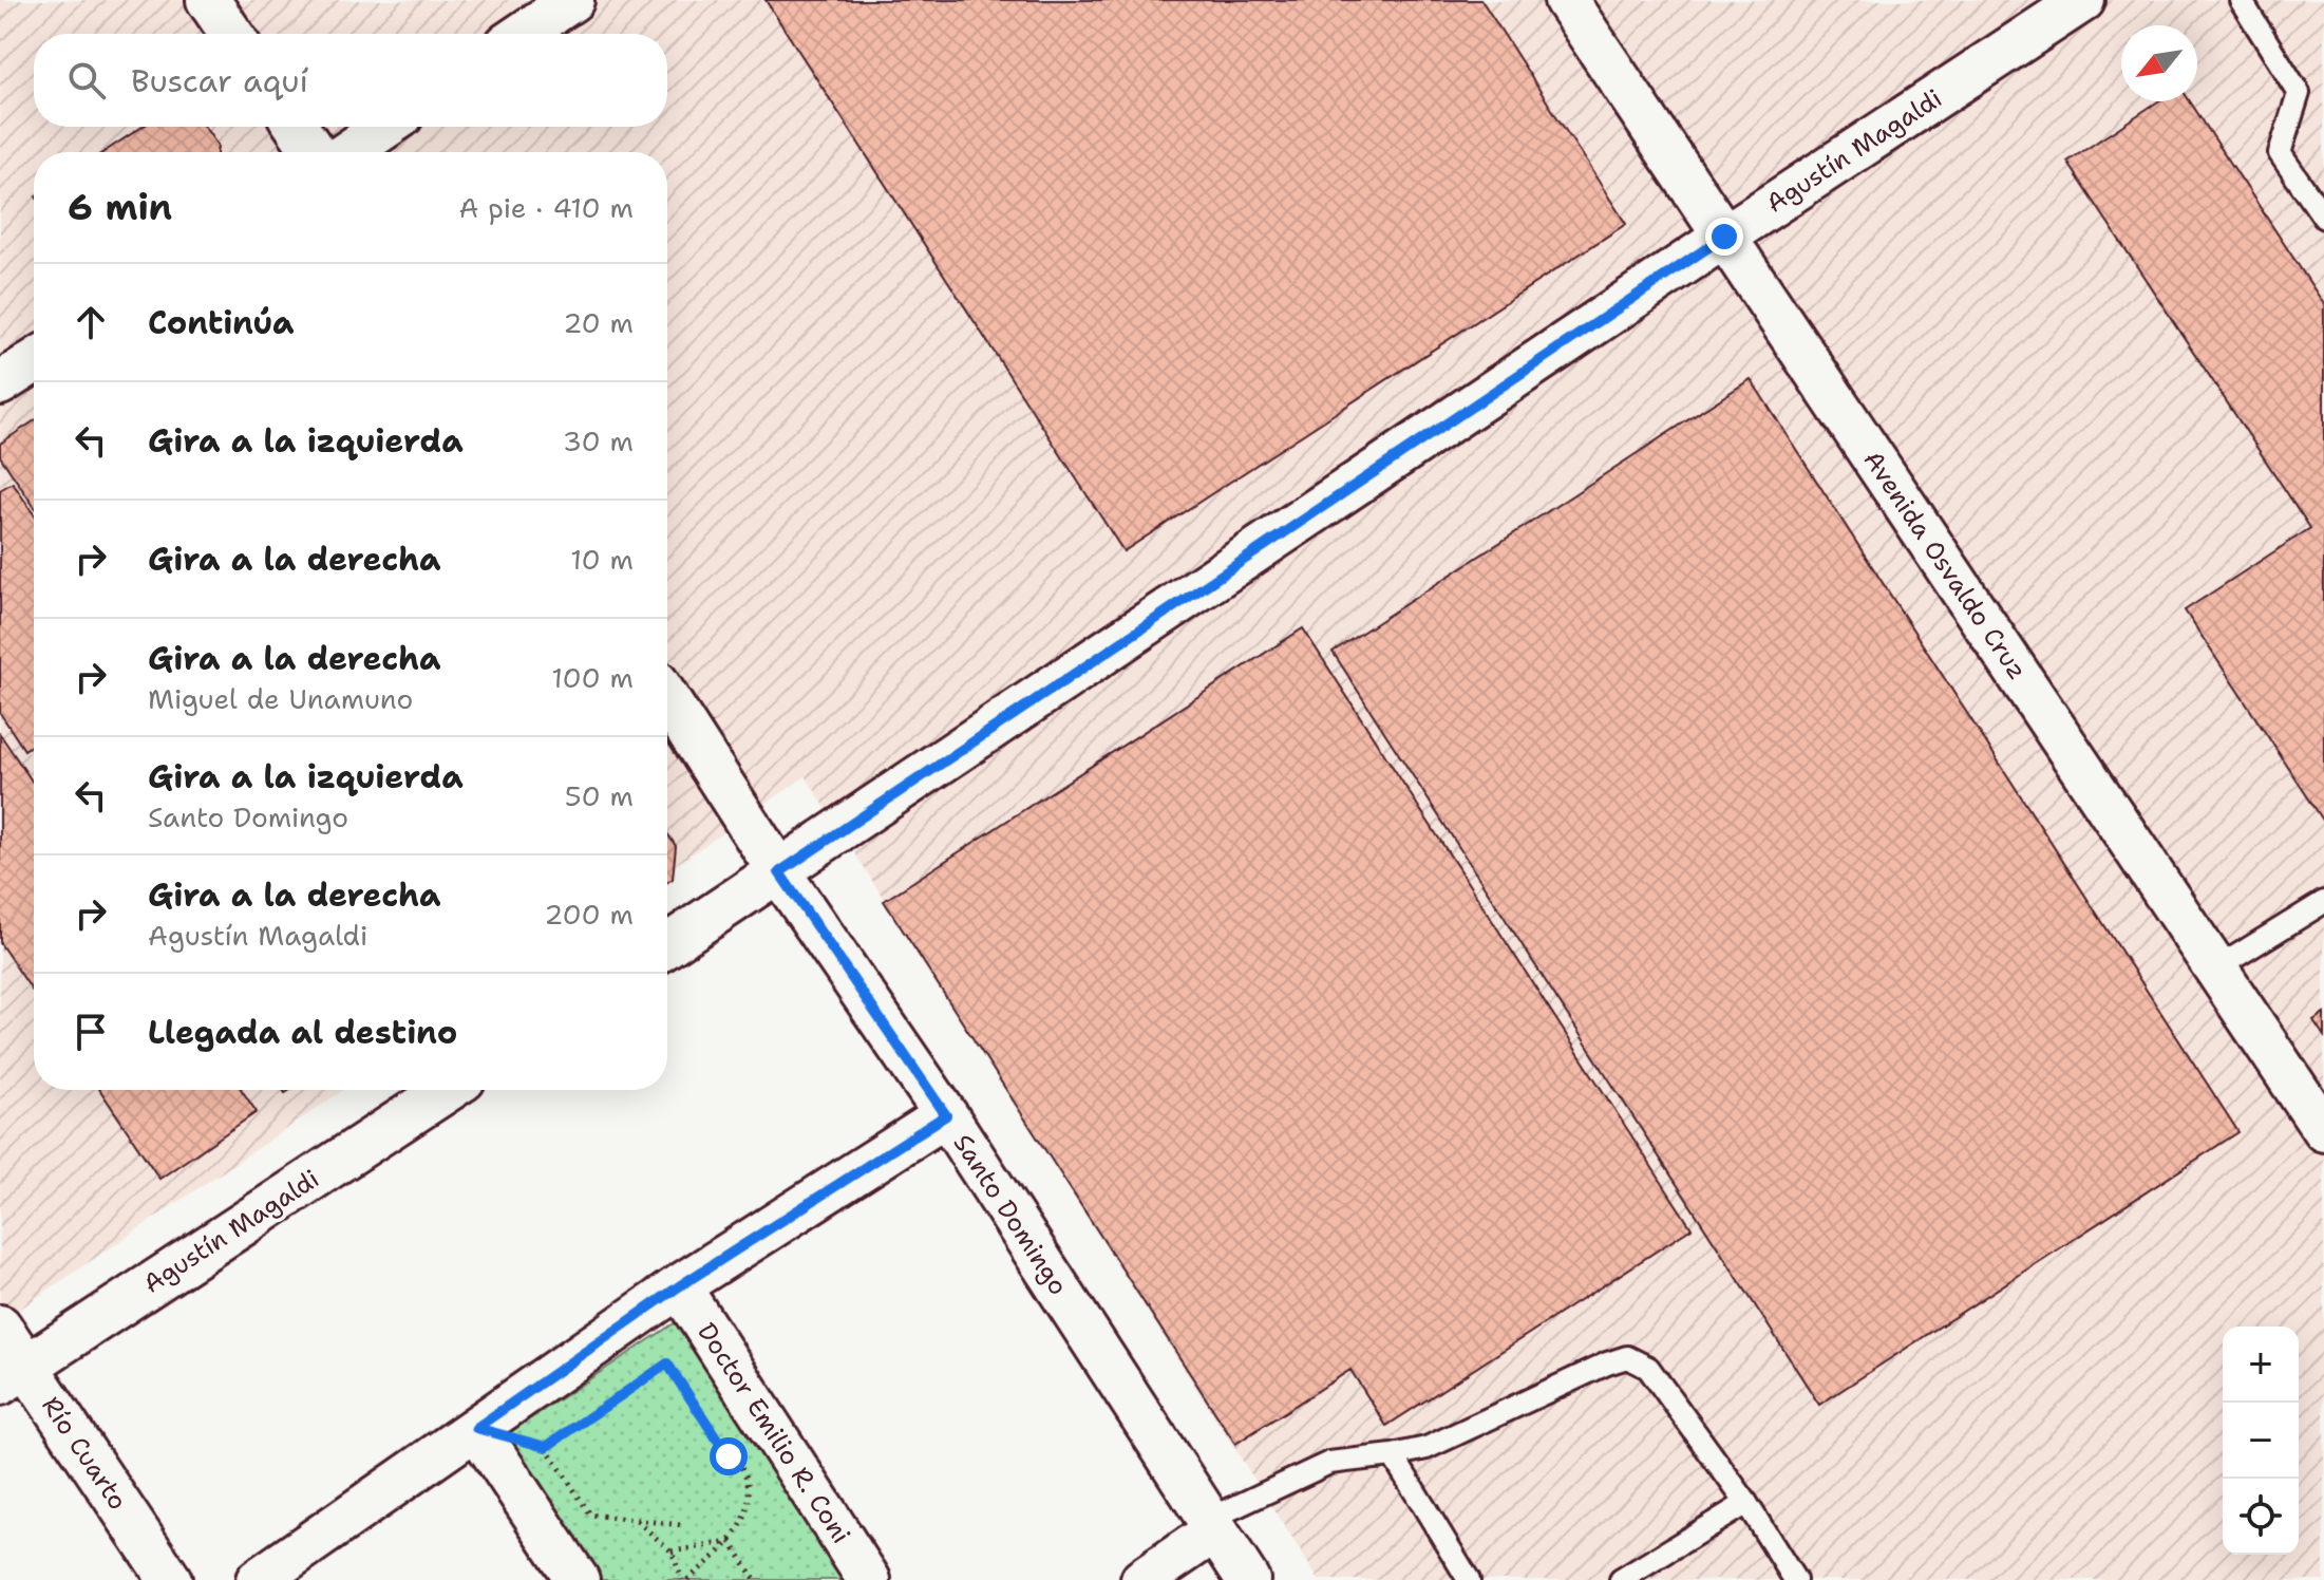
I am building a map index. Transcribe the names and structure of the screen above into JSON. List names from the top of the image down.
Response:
{
  "streets": {
    "street": [
      "Agustín Magaldi",
      "Avenida Osvaldo Cruz",
      "Santo Domingo",
      "Doctor Emilio R. Coni",
      "Río Cuarto"
    ]
  },
  "crossings": [
    ["Agustín Magaldi", "Avenida Osvaldo Cruz"],
    ["Agustín Magaldi", "Santo Domingo"],
    ["Agustín Magaldi", "Río Cuarto"]
  ],
  "north": "bottom left",
  "page": {
    "search": "Buscar aquí",
    "heading": ["6 min", "A pie · 410 m"],
    "list": [
      ["Continúa", "20 m"],
      ["Gira a la izquierda", "30 m"],
      ["Gira a la derecha", "10 m"],
      ["Gira a la derecha", "Miguel de Unamuno", "100 m"],
      ["Gira a la izquierda", "Santo Domingo", "50 m"],
      ["Gira a la derecha", "Agustín Magaldi", "200 m"],
      "Llegada al destino"
    ],
    "map_buttons": ["+", "−"]
  }
}
